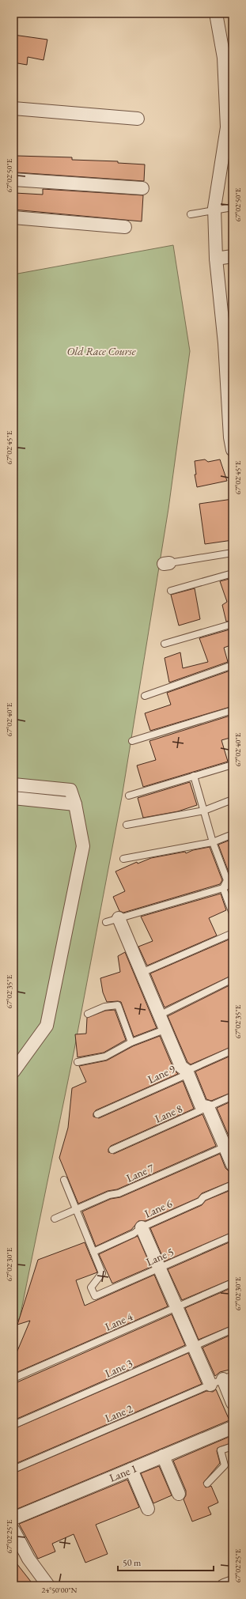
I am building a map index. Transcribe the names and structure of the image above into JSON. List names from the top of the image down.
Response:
{
  "streets": {
    "street": ["Lane 1"],
    "lane": [
      "Lane 9",
      "Lane 8",
      "Lane 7",
      "Lane 6",
      "Lane 5",
      "Lane 4",
      "Lane 3",
      "Lane 2"
    ]
  },
  "crossings": [
    ["Lane 6", "Lane 5"]
  ],
  "parks": ["Old Race Course"],
  "scale_bar": "50 m",
  "coordinates": [
    "67°02'50\"E",
    "67°02'45\"E",
    "67°02'40\"E",
    "67°02'35\"E",
    "67°02'30\"E",
    "67°02'25\"E",
    "24°50'00\"N"
  ]
}
